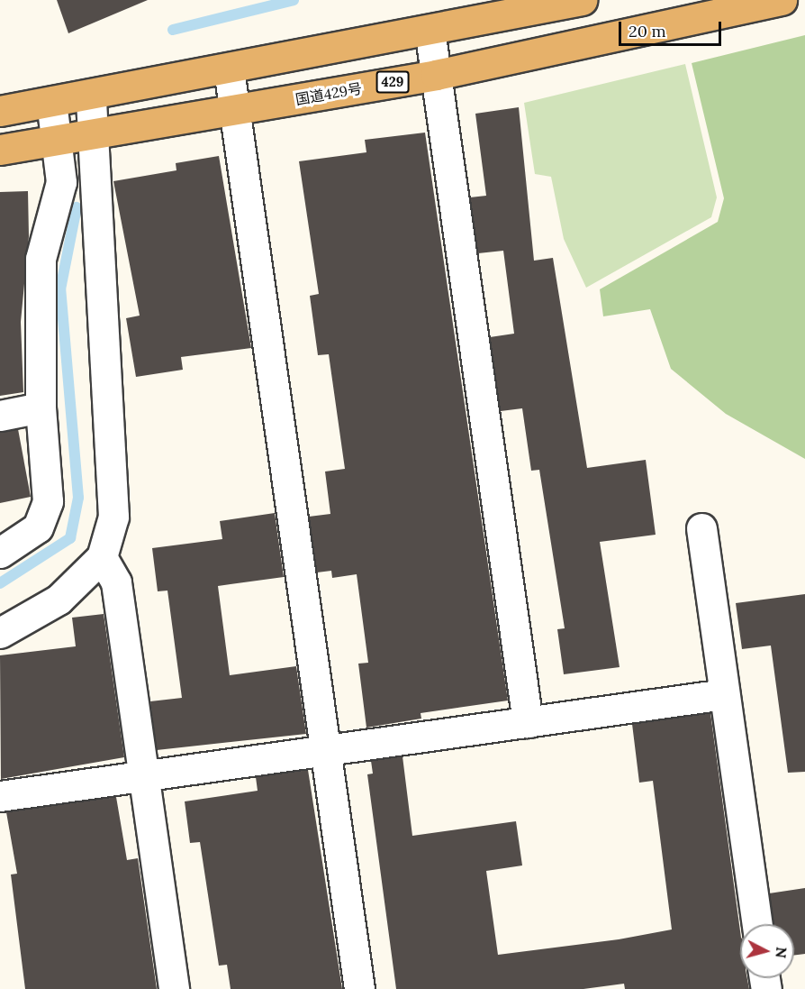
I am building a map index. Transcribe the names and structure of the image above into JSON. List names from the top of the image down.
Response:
{
  "streets": {
    "highway": ["429", "国道429号"]
  },
  "scale_bar": "20 m",
  "north": "right"
}
